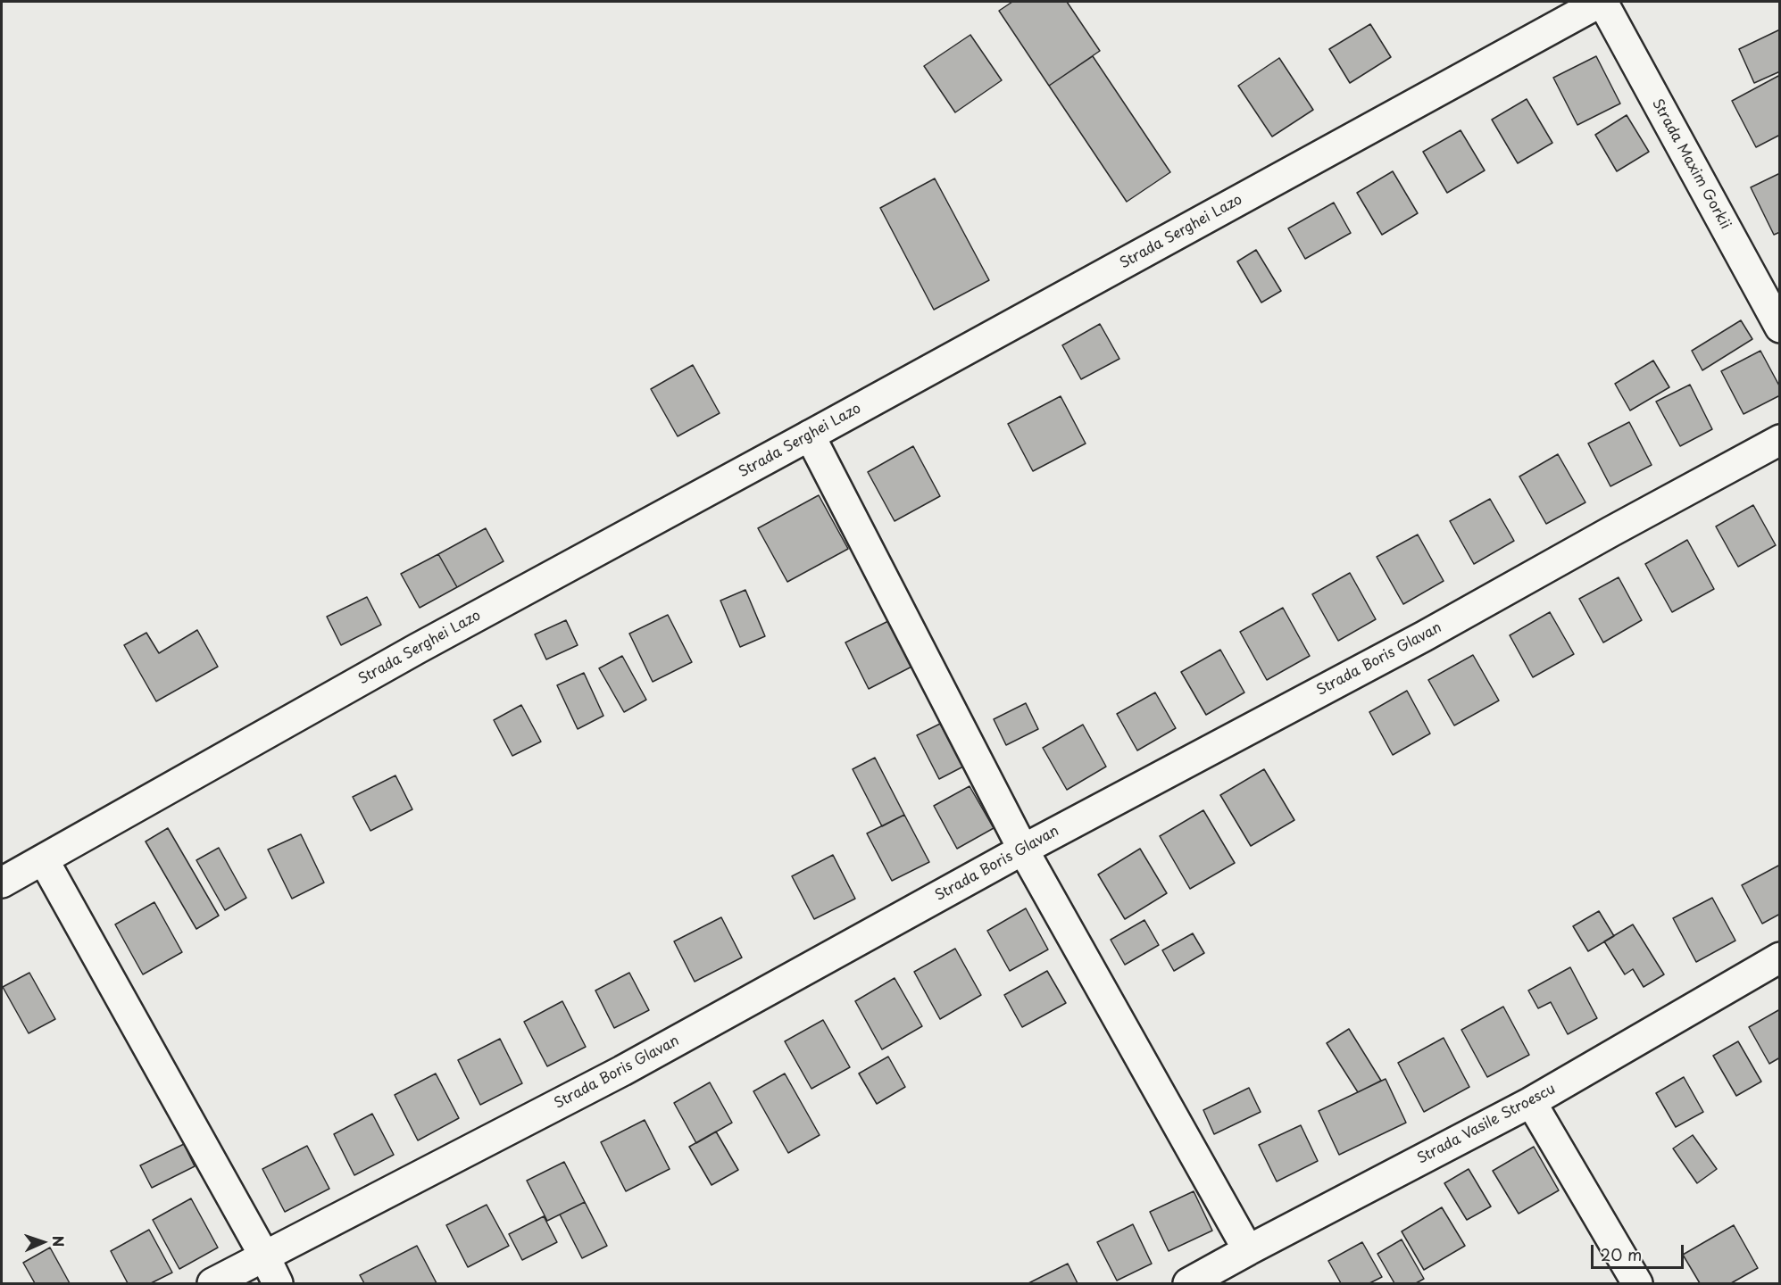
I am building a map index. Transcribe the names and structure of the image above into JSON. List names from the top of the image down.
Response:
{
  "streets": {
    "street": [
      "Strada Maxim Gorkii",
      "Strada Serghei Lazo",
      "Strada Boris Glavan",
      "Strada Vasile Stroescu"
    ]
  },
  "crossings": [
    ["Strada Maxim Gorkii", "Strada Serghei Lazo"]
  ],
  "scale_bar": "20 m",
  "north": "right"
}
